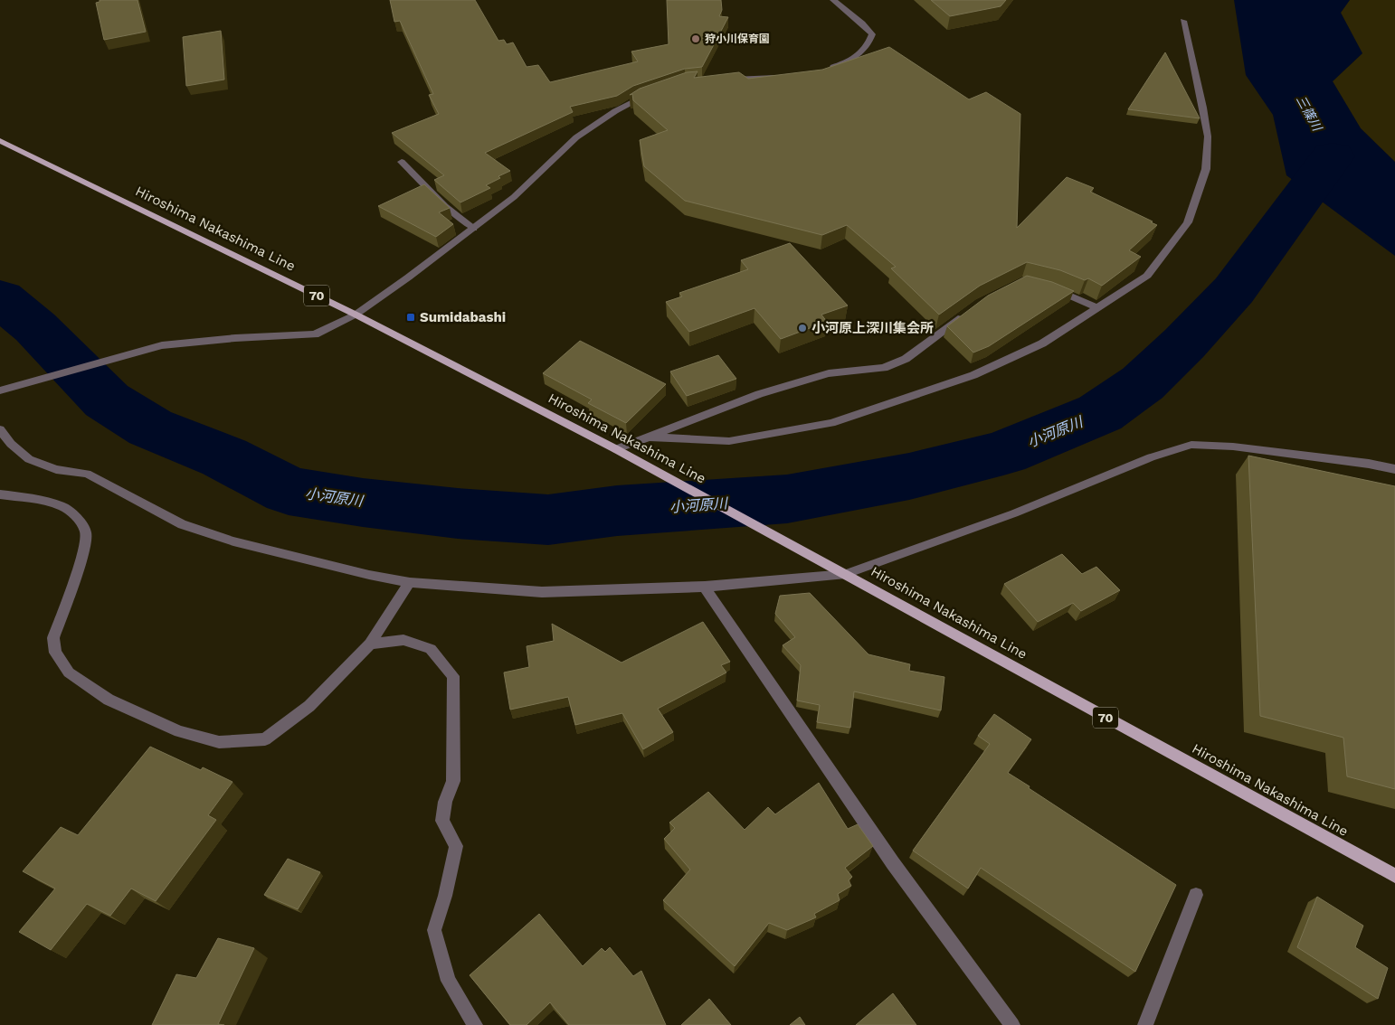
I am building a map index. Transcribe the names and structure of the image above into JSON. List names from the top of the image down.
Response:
{
  "streets": {
    "main road": ["Hiroshima Nakashima Line", "70"]
  },
  "water": ["三篠川", "小河原川"],
  "places": {
    "other": ["狩小川保育園", "小河原上深川集会所"],
    "transit": ["Sumidabashi"]
  }
}
